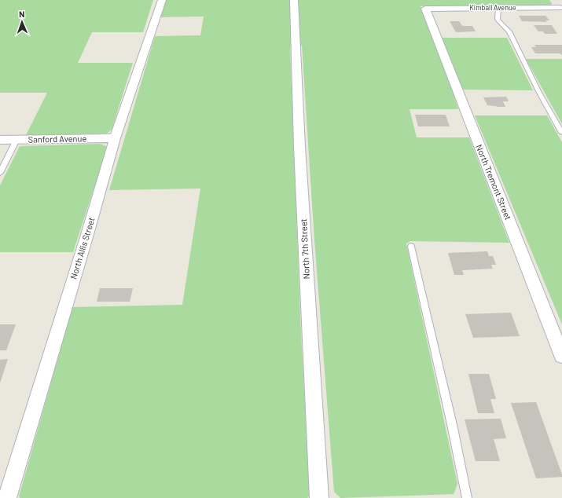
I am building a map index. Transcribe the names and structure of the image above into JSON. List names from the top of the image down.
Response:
{
  "streets": {
    "street": [
      "Kimball Avenue",
      "Sanford Avenue",
      "North Tremont Street",
      "North Allis Street",
      "North 7th Street"
    ]
  },
  "crossings": [
    ["Kimball Avenue", "North Tremont Street"],
    ["Sanford Avenue", "North Allis Street"]
  ],
  "north": "top"
}
